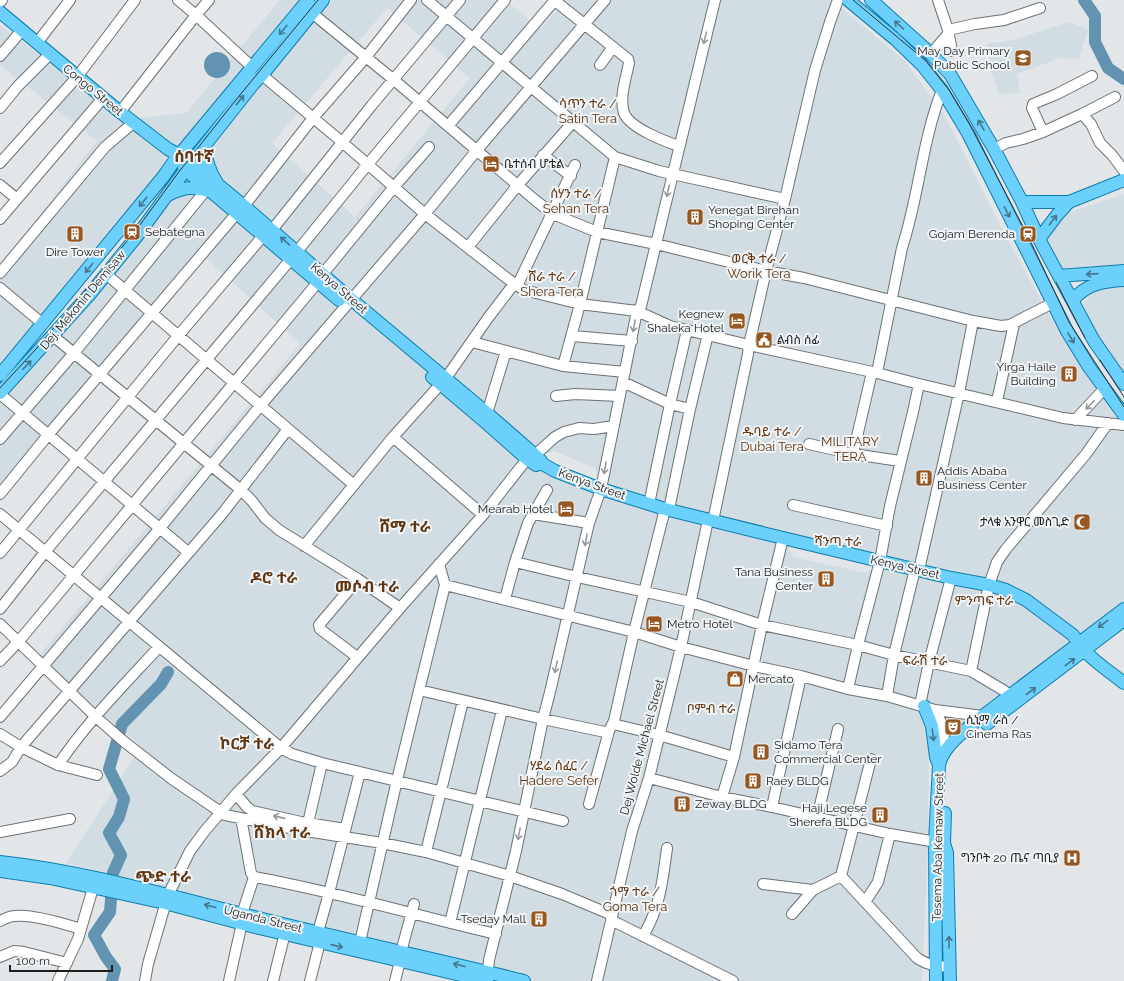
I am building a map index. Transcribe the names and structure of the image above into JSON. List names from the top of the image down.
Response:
{
  "streets": {
    "main road": [
      "Congo Street",
      "Kenya Street",
      "Dej. Mekonin Demisaw",
      "Tesema Aba Kemaw Street",
      "Uganda Street"
    ],
    "street": ["Dej Wolde Michael Street"]
  },
  "crossings": [
    ["Kenya Street", "Dej. Mekonin Demisaw"],
    ["Kenya Street", "Dej Wolde Michael Street"],
    ["Kenya Street", "Tesema Aba Kemaw Street"]
  ],
  "districts": [
    "ሳጥን ተራ / Satin Tera",
    "ሰባተኛ",
    "ሰሃን ተራ / Sehan Tera",
    "ወርቅ ተራ / Worik Tera",
    "ሸራ ተራ / Shera Tera",
    "ዱባይ ተራ / Dubai Tera",
    "MILITARY TERA",
    "ሸማ ተራ",
    "ሻንጣ ተራ",
    "ዶሮ ተራ",
    "መሶብ ተራ",
    "ምንጣፍ ተራ",
    "ፍራሽ ተራ",
    "ቦምብ ተራ",
    "ኮርቻ ተራ",
    "ሃደሬ ሰፈር / Hadere Sefer",
    "ሸክላ ተራ",
    "ጭድ ተራ",
    "ጎማ ተራ / Goma Tera"
  ],
  "places": {
    "school or university": ["May Day Primary Public School"],
    "hotel": [
      "ቤተሰብ ሆቴል",
      "Kegnew Shaleka Hotel",
      "Mearab Hotel",
      "Metro Hotel"
    ],
    "building": [
      "Yenegat Birehan Shoping Center",
      "Dire Tower",
      "Yirga Haile Building",
      "Addis Ababa Business Center",
      "Tana Business Center",
      "Sidamo Tera Commercial Center",
      "Raey BLDG",
      "Zeway BLDG",
      "Haji Legese Sherefa BLDG",
      "Tseday Mall"
    ],
    "station": ["Sebategna", "Gojam Berenda"],
    "public building": ["ልብስ ሰፊ"],
    "mosque": ["ታላቁ አንዋር መስጊድ"],
    "shop": ["Mercato"],
    "theatre": ["ሲኒማ ራስ / Cinema Ras"],
    "hospital": ["ግንቦት 20 ጤና ጣቢያ"]
  },
  "scale_bar": "100 m"
}
